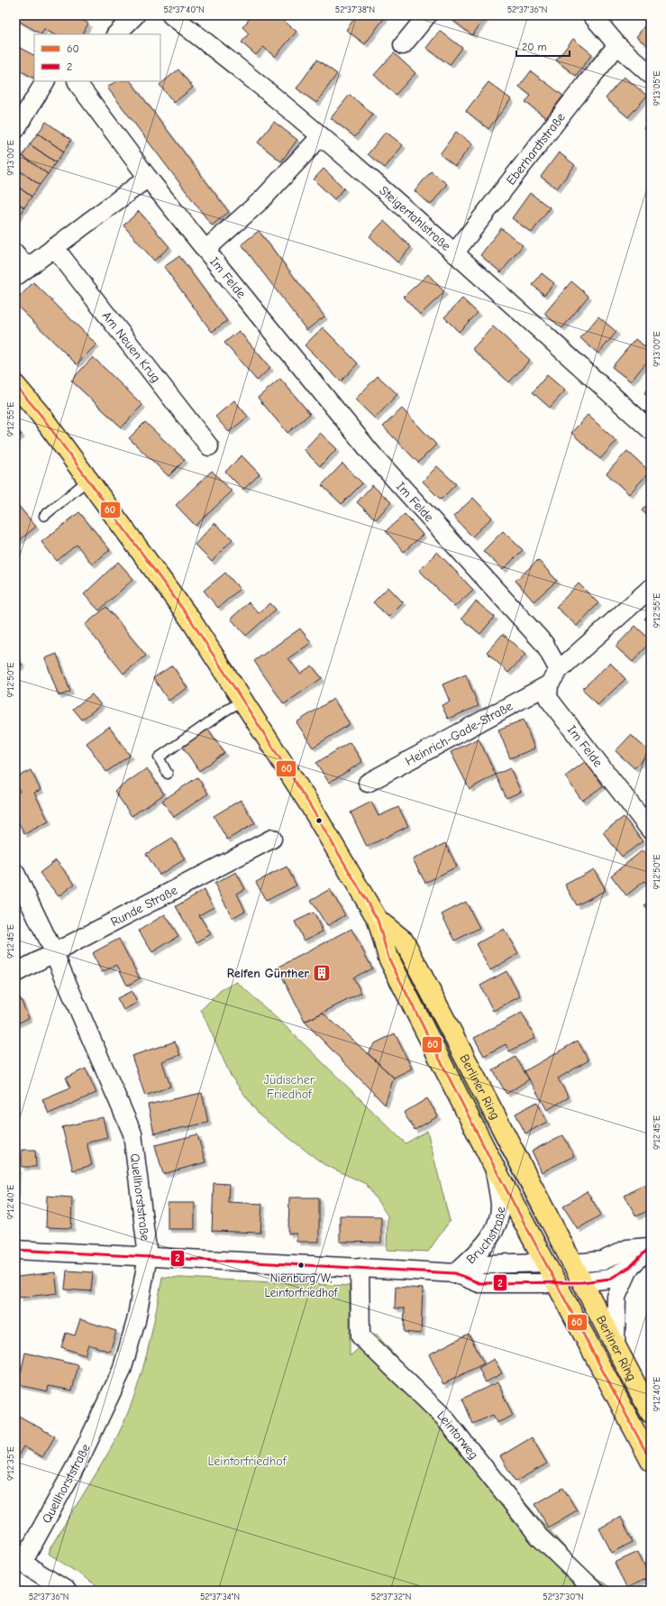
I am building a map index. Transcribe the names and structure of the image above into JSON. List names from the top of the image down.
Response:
{
  "streets": {
    "main road": ["Berliner Ring"],
    "street": [
      "Eberhardtstraße",
      "Steigertahlstraße",
      "Im Felde",
      "Am Neuen Krug",
      "Heinrich-Gade-Straße",
      "Runde Straße",
      "Quellhorststraße",
      "Bruchstraße",
      "Leintorweg"
    ]
  },
  "crossings": [
    ["Eberhardtstraße", "Steigertahlstraße"],
    ["Im Felde", "Heinrich-Gade-Straße"],
    ["Runde Straße", "Quellhorststraße"],
    ["Berliner Ring", "Bruchstraße"],
    ["Quellhorststraße", "Bruchstraße"],
    ["Bruchstraße", "Leintorweg"]
  ],
  "parks": ["Jüdischer Friedhof", "Leintorfriedhof"],
  "places": {
    "building": ["Reifen Günther"],
    "other": ["Nienburg/W, Leintorfriedhof"]
  },
  "lines": ["transit line 60", "transit line 2"],
  "legend": ["60", "2"],
  "scale_bar": "20 m",
  "coordinates": [
    "52°37'40\"N",
    "52°37'38\"N",
    "52°37'36\"N",
    "9°13'05\"E",
    "9°13'00\"E",
    "9°12'55\"E",
    "9°12'50\"E",
    "9°12'45\"E",
    "9°12'40\"E",
    "9°12'35\"E",
    "52°37'34\"N",
    "52°37'32\"N",
    "52°37'30\"N"
  ]
}
